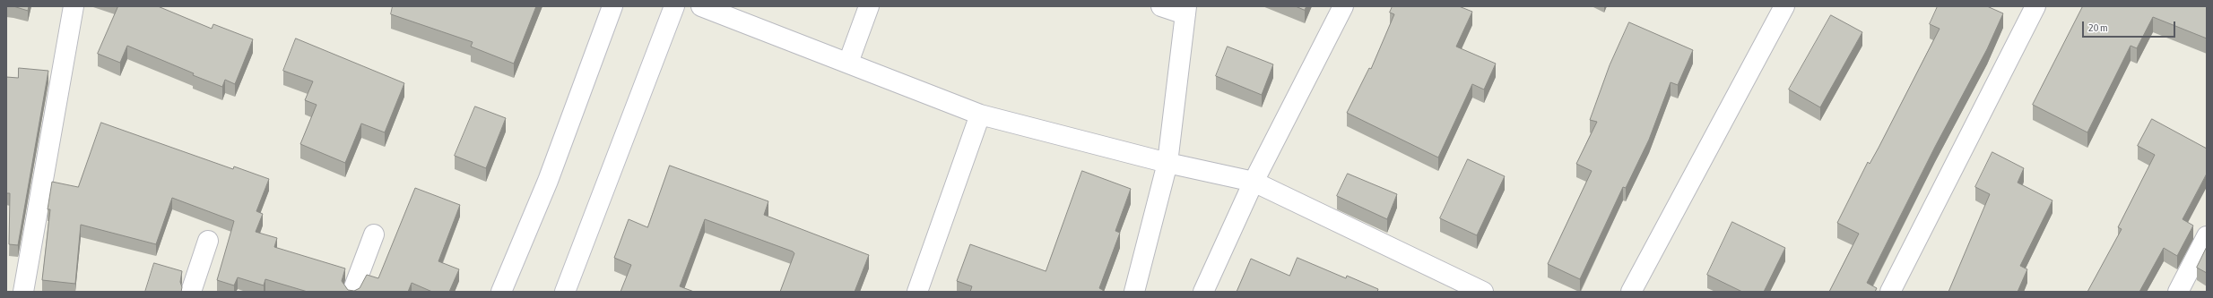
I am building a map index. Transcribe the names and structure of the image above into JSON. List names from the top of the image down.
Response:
{
  "scale_bar": "20 m"
}
